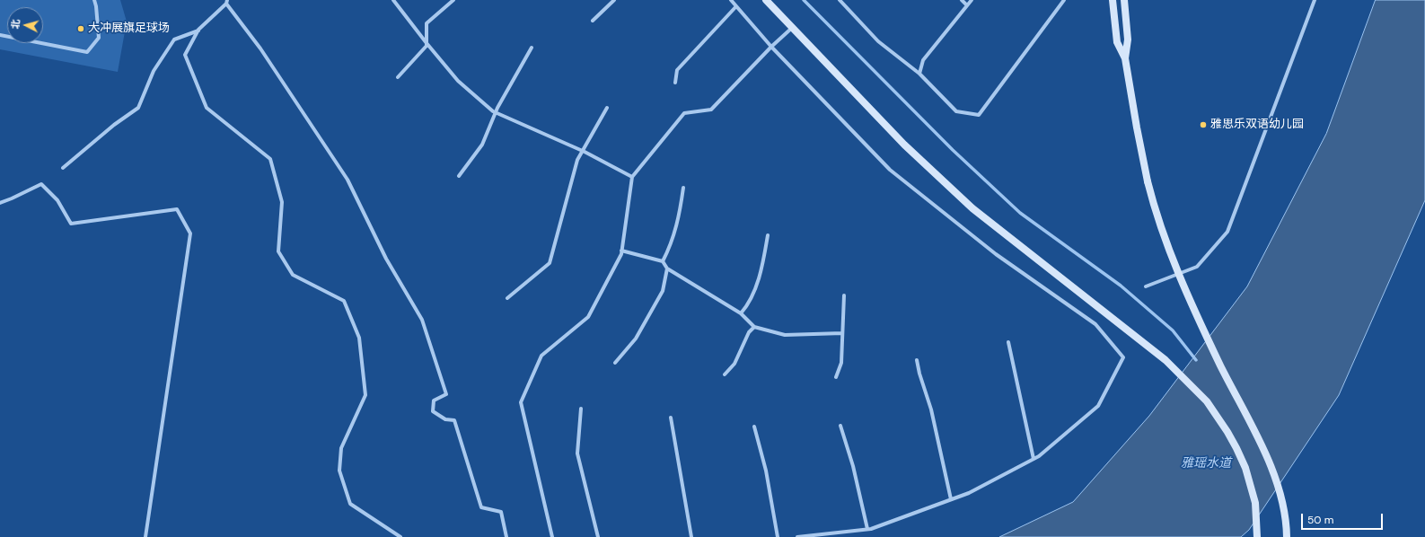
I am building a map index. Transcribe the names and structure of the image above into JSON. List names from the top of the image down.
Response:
{
  "water": ["雅瑶水道"],
  "places": ["大冲展旗足球场", "雅思乐双语幼儿园"],
  "scale_bar": "50 m",
  "north": "left"
}
